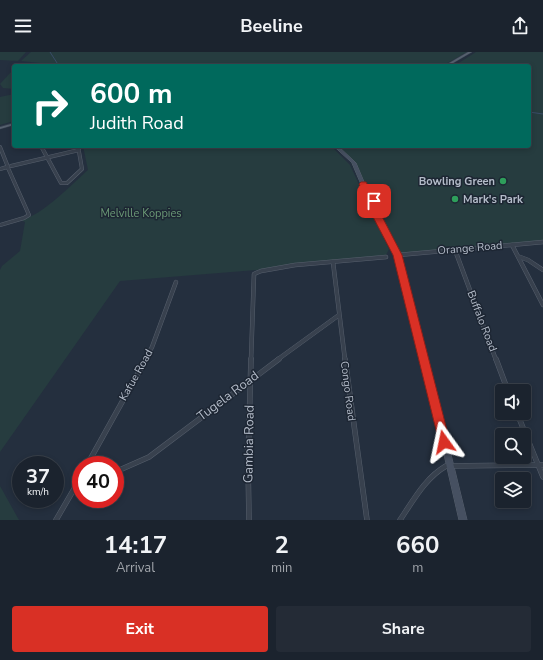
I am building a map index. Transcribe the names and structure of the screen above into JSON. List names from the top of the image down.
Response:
{
  "streets": {
    "street": [
      "Orange Road",
      "Buffalo Road",
      "Kafue Road",
      "Congo Road",
      "Tugela Road",
      "Gambia Road"
    ]
  },
  "crossings": [
    ["Orange Road", "Buffalo Road"],
    ["Congo Road", "Tugela Road"],
    ["Congo Road", "Gambia Road"],
    ["Tugela Road", "Gambia Road"]
  ],
  "parks": ["Melville Koppies"],
  "places": ["Bowling Green", "Mark's Park"],
  "page": {
    "header": "Beeline",
    "turn": ["600 m", "Judith Road"],
    "speed": "37 km/h",
    "limit": "40",
    "eta": [
      "14:17",
      "Arrival",
      "2",
      "min",
      "660",
      "m"
    ],
    "buttons": ["Exit", "Share"]
  }
}
